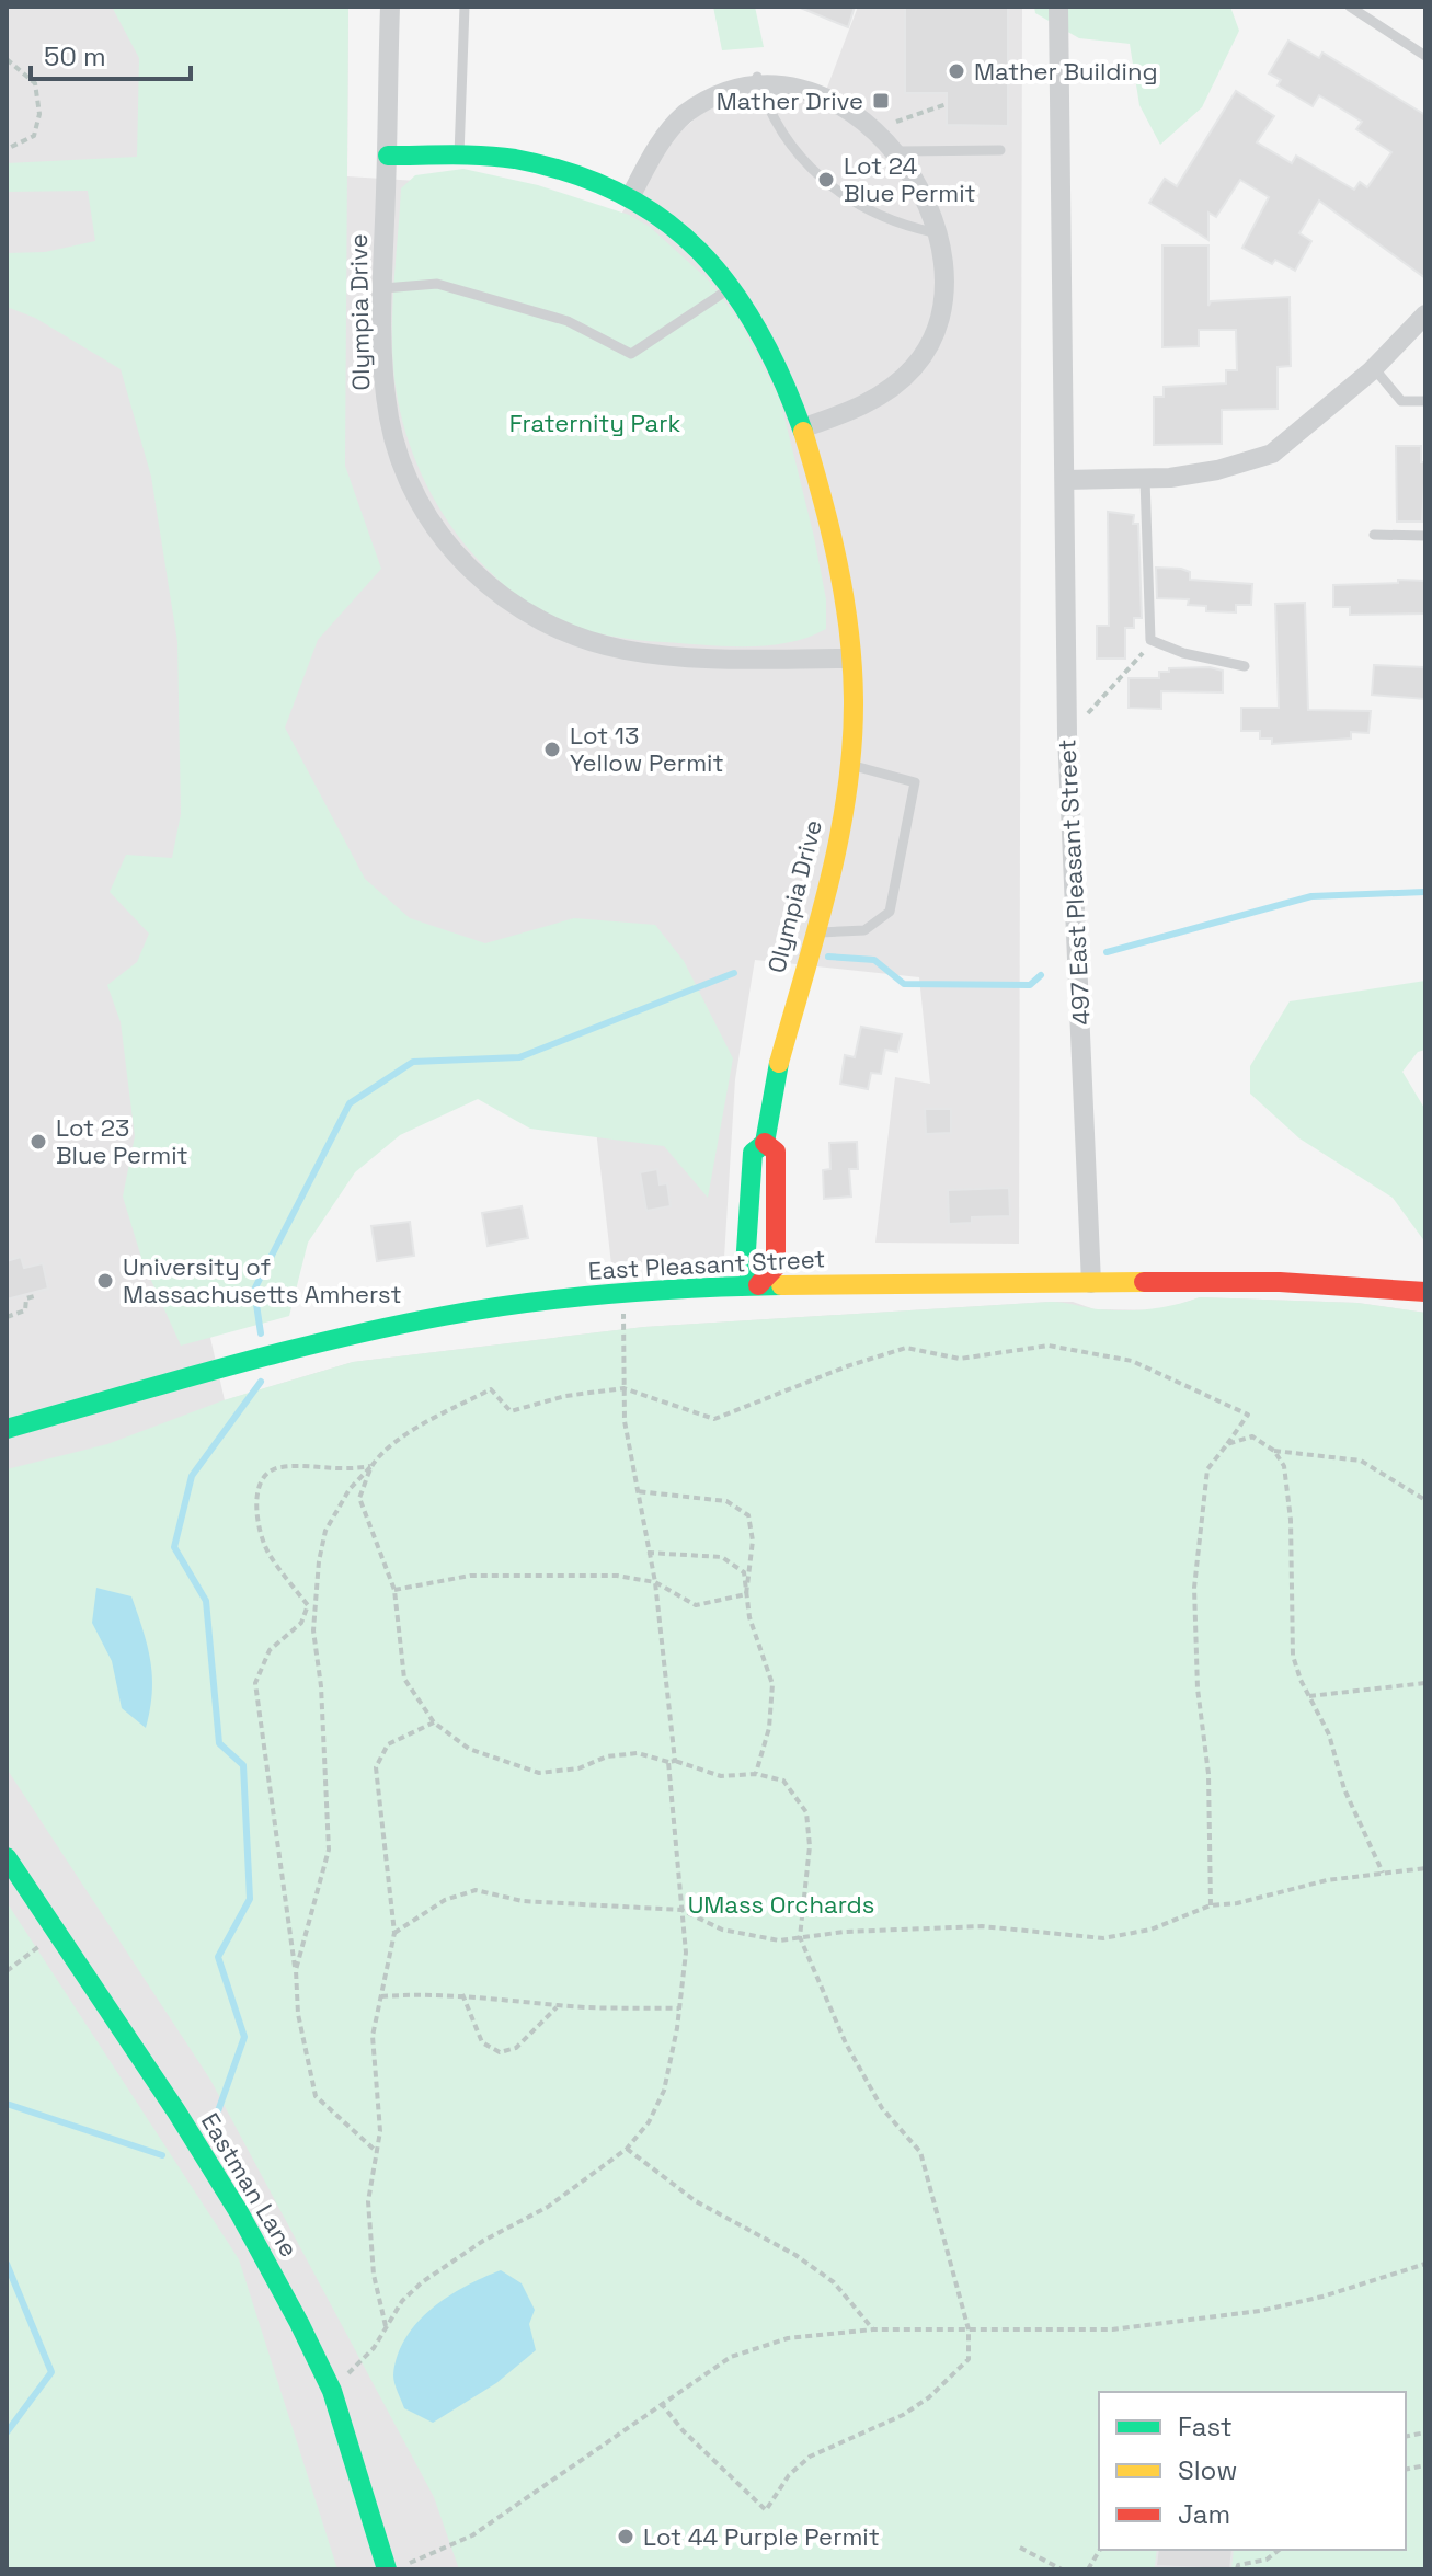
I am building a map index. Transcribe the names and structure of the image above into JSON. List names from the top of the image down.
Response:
{
  "streets": {
    "street": [
      "Olympia Drive",
      "497 East Pleasant Street",
      "East Pleasant Street",
      "Eastman Lane"
    ]
  },
  "crossings": [
    ["Olympia Drive", "East Pleasant Street"],
    ["497 East Pleasant Street", "East Pleasant Street"]
  ],
  "parks": ["Fraternity Park", "UMass Orchards"],
  "places": {
    "other": [
      "Mather Building",
      "Lot 24 Blue Permit",
      "Lot 13 Yellow Permit",
      "Lot 23 Blue Permit",
      "University of Massachusetts Amherst",
      "Lot 44 Purple Permit"
    ],
    "transit": ["Mather Drive"]
  },
  "legend": ["Fast", "Slow", "Jam"],
  "scale_bar": "50 m"
}
